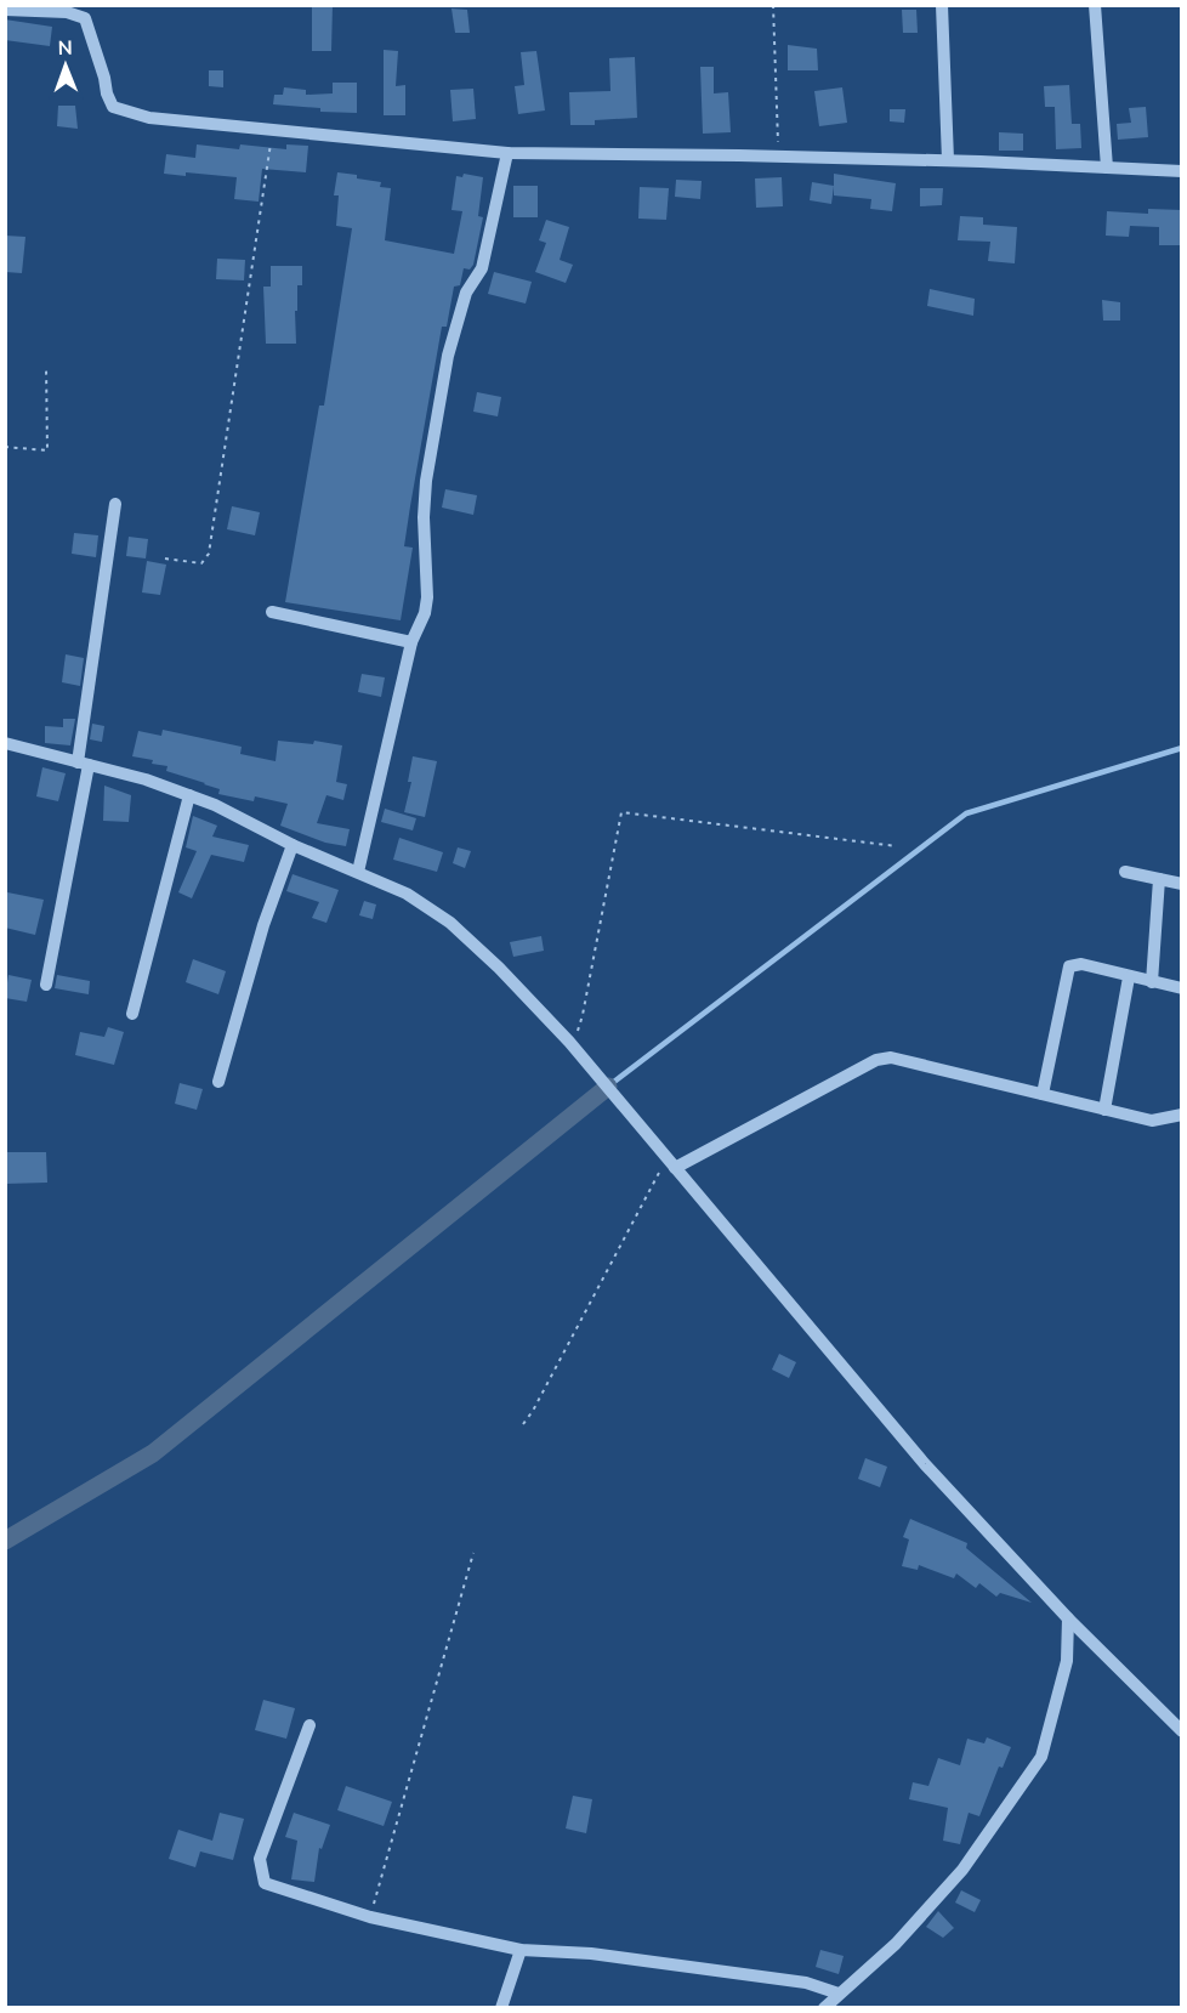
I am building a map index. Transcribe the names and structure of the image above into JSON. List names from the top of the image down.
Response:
{
  "north": "top"
}
